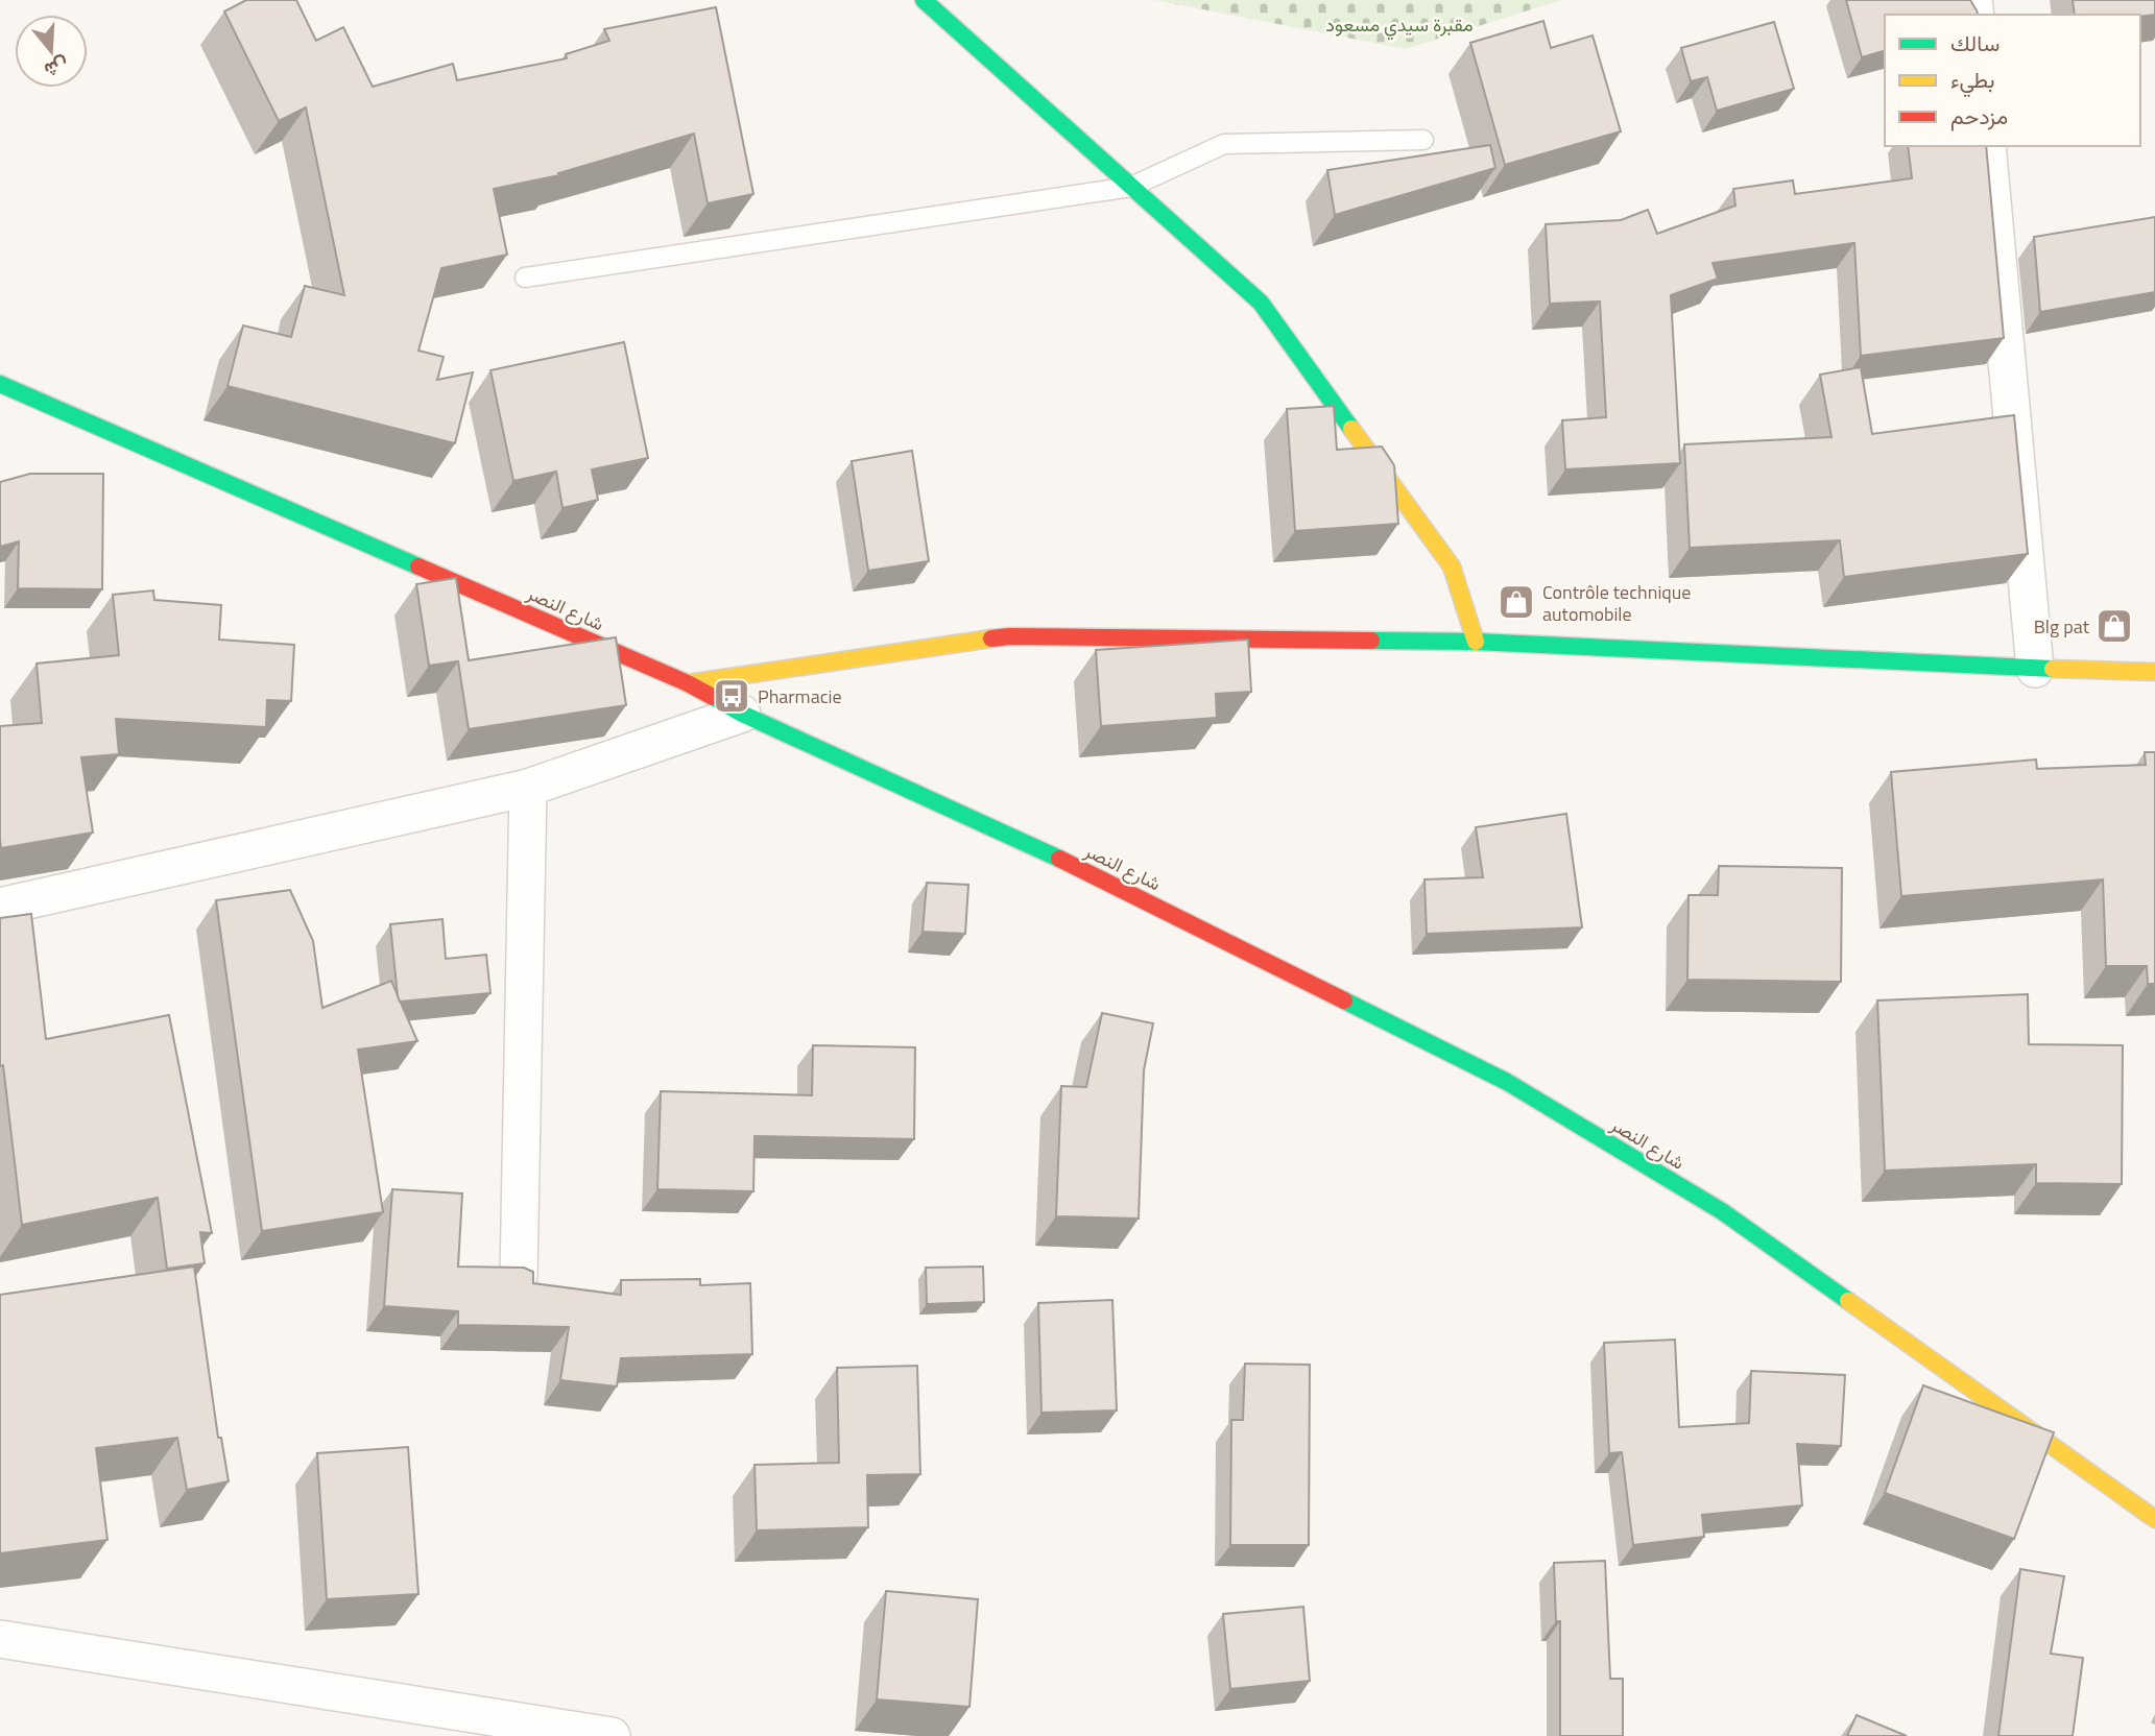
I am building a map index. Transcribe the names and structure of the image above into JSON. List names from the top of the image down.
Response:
{
  "streets": {
    "main road": ["شارع النصر"]
  },
  "parks": ["مقبرة سيدي مسعود"],
  "places": {
    "shop": ["Contrôle technique automobile", "Blg pat"],
    "bus stop": ["Pharmacie"]
  },
  "legend": ["سالك", "بطيء", "مزدحم"],
  "north": "bottom"
}
